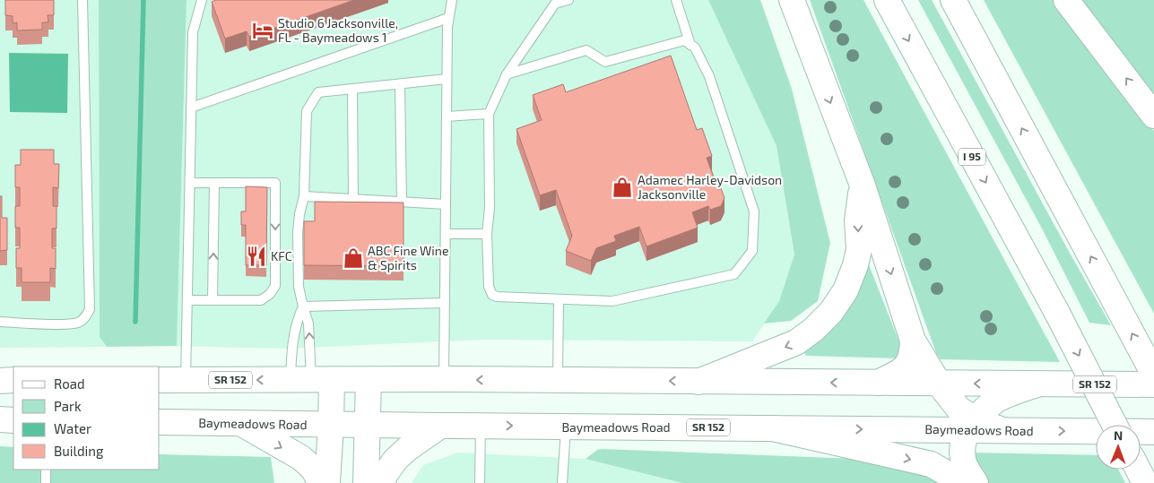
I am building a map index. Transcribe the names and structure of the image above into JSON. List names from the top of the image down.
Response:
{
  "streets": {
    "main road": ["I 95", "SR 152", "Baymeadows Road"]
  },
  "places": {
    "hotel": ["Studio 6 Jacksonville, FL - Baymeadows 1"],
    "shop": ["Adamec Harley-Davidson Jacksonville", "ABC Fine Wine & Spirits"],
    "restaurant": ["KFC"]
  },
  "legend": [
    "Road",
    "Park",
    "Water",
    "Building"
  ],
  "north": "top"
}
